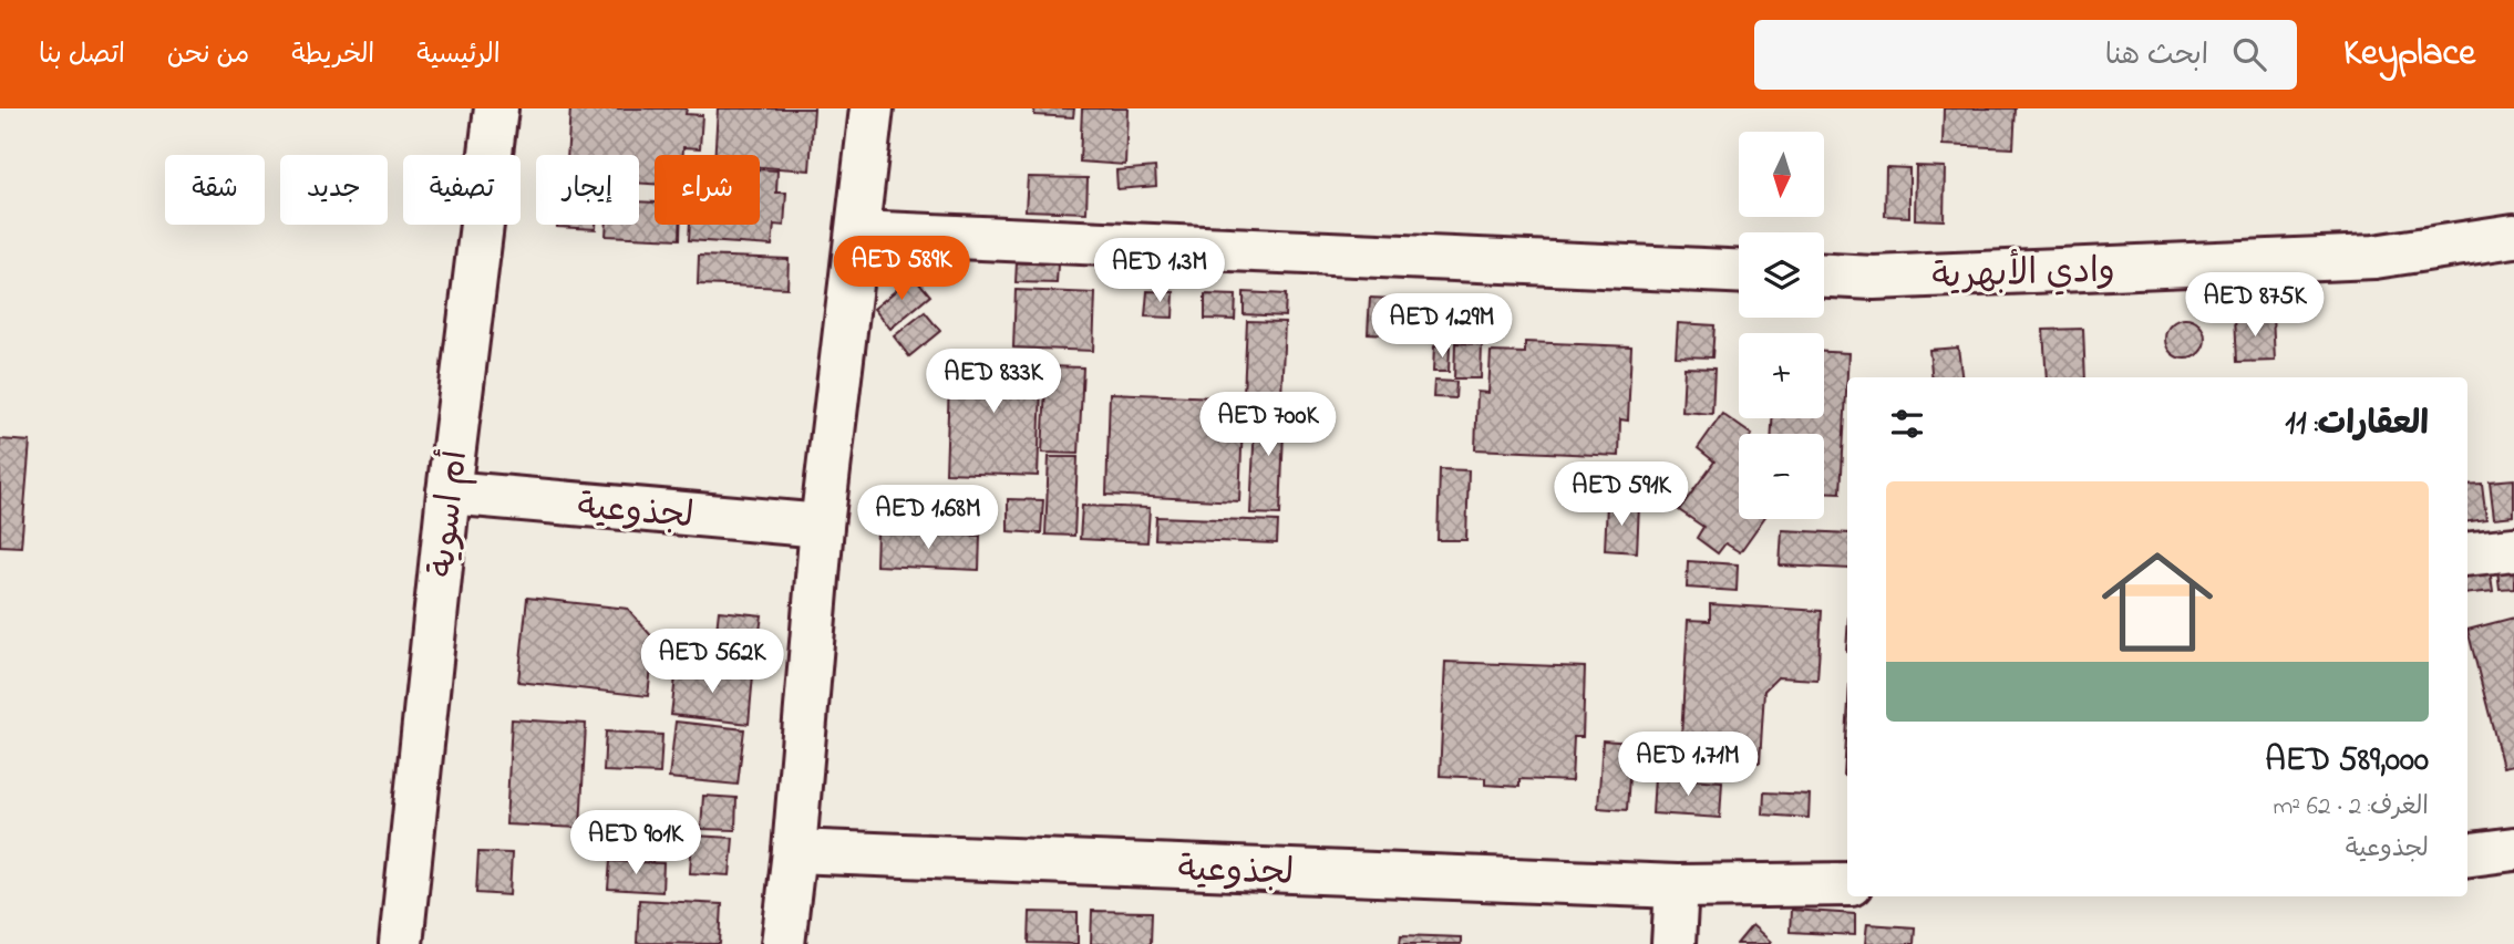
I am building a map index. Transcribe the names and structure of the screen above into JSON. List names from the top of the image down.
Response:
{
  "streets": {
    "street": ["وادي الأبهرية", "لجذوعية", "أم اسوية"]
  },
  "crossings": [
    ["لجذوعية", "أم اسوية"]
  ],
  "north": "bottom",
  "page": {
    "header": "Keyplace",
    "search": "ابحث هنا",
    "nav": [
      "الرئيسية",
      "الخريطة",
      "من نحن",
      "اتصل بنا"
    ],
    "map_buttons": ["+", "−"],
    "chip": [
      "شراء",
      "إيجار",
      "تصفية",
      "جديد",
      "شقة"
    ],
    "price": [
      "AED 589K",
      "AED 1.3M",
      "AED 875K",
      "AED 1.29M",
      "AED 833K",
      "AED 700K",
      "AED 591K",
      "AED 1.68M",
      "AED 562K",
      "AED 1.71M",
      "AED 901K"
    ],
    "heading": "العقارات: 11",
    "list": [
      {
        "name": "AED 589,000",
        "note": "الغرف: 2 · 62 m² · لجذوعية"
      }
    ]
  }
}
